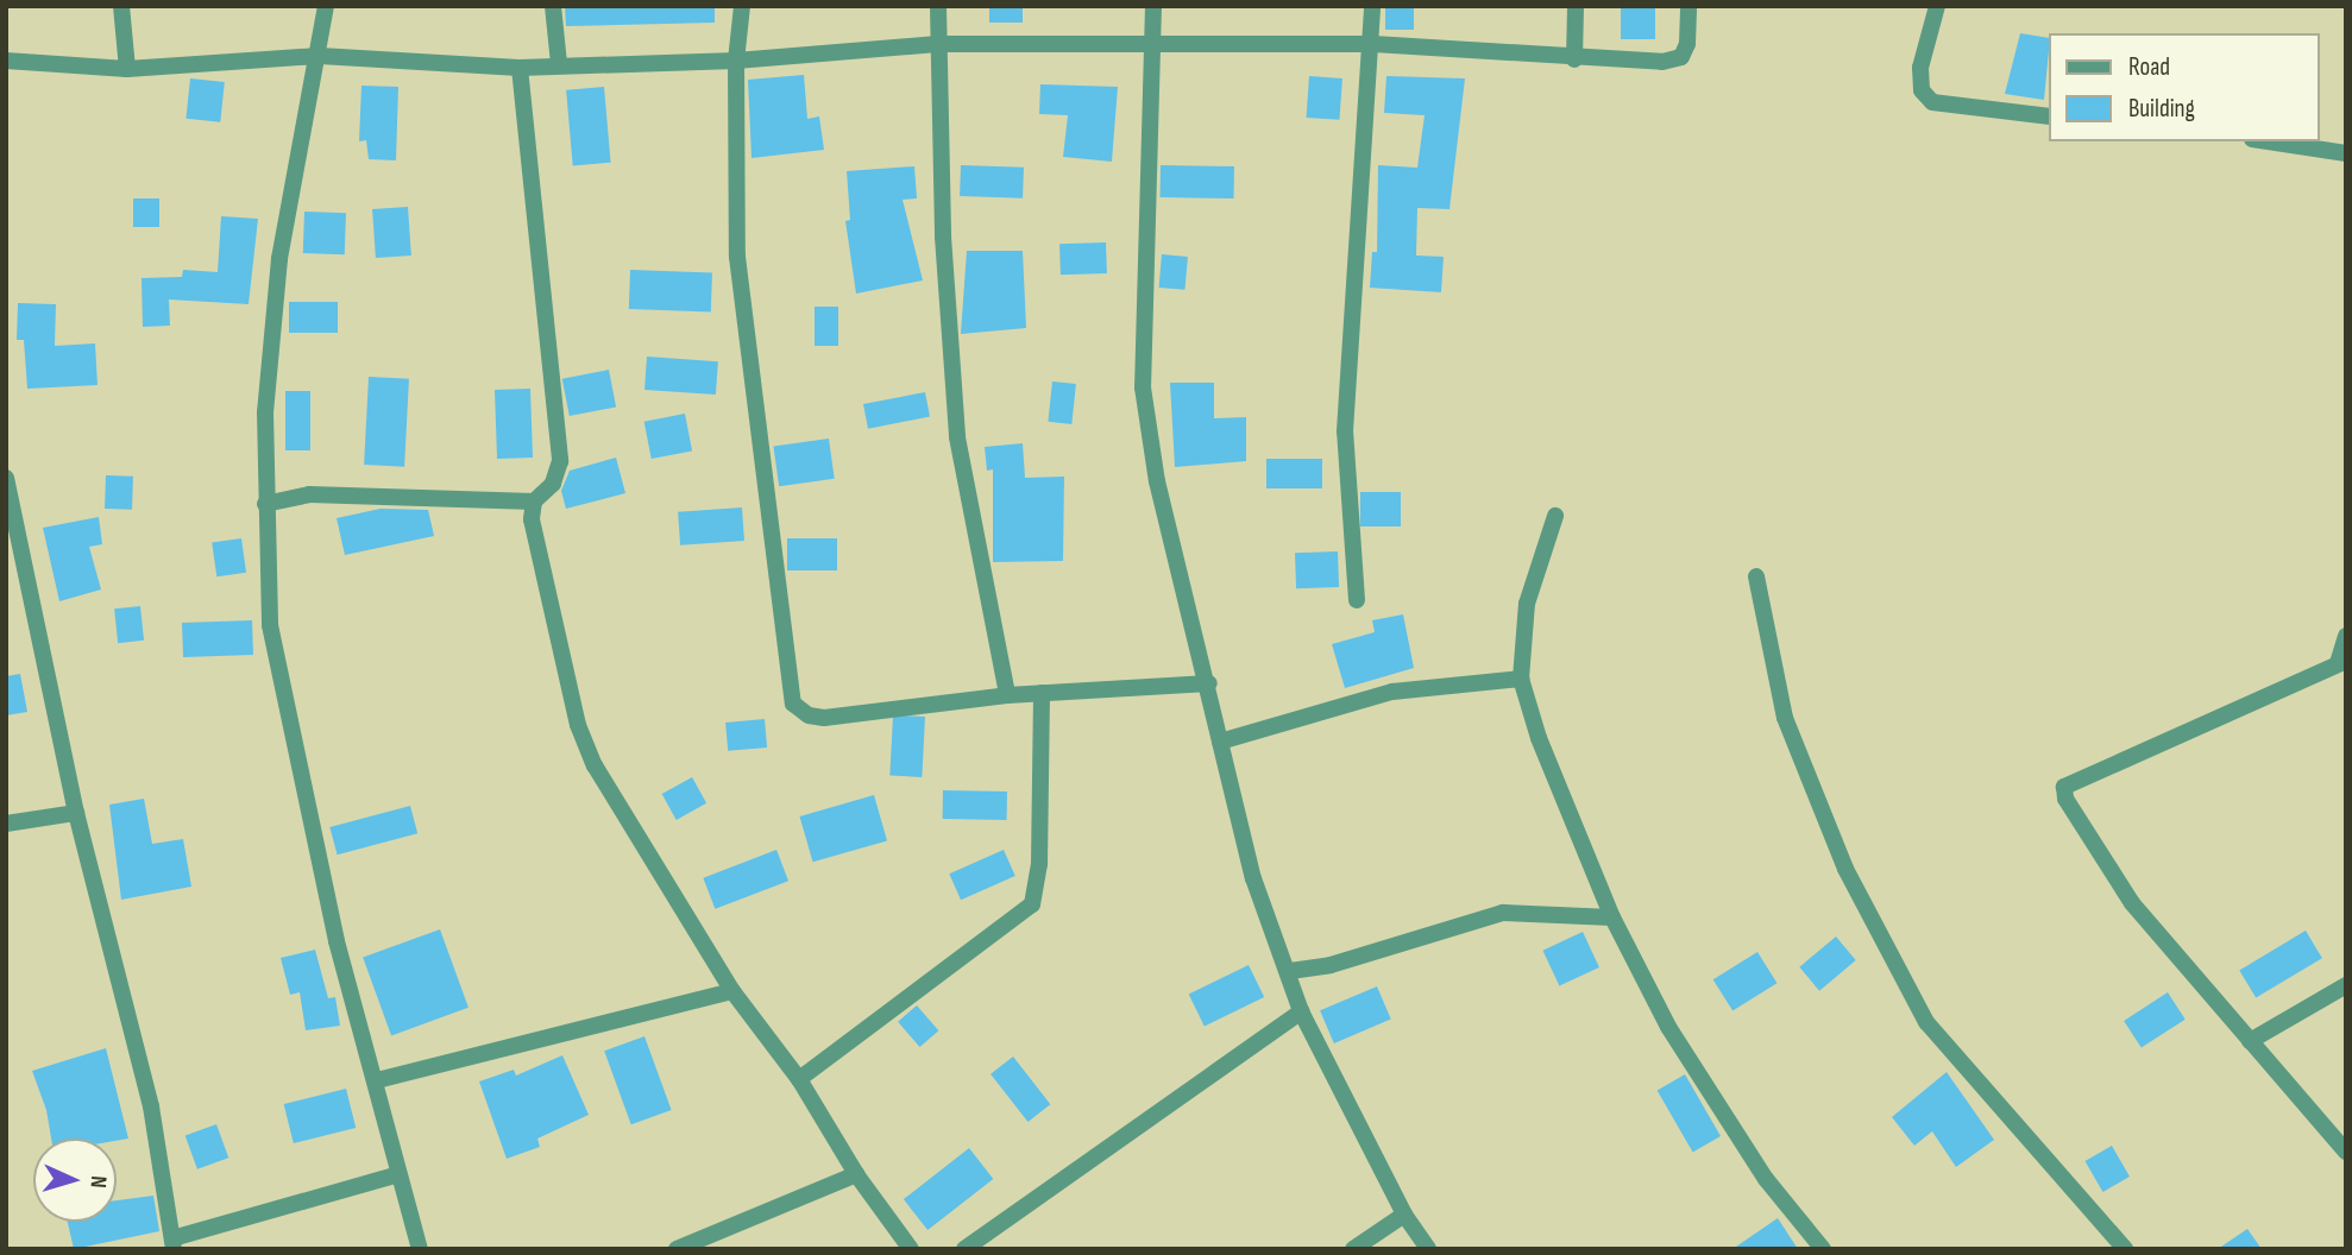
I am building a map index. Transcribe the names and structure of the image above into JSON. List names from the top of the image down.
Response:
{
  "legend": ["Road", "Building"],
  "north": "right"
}
